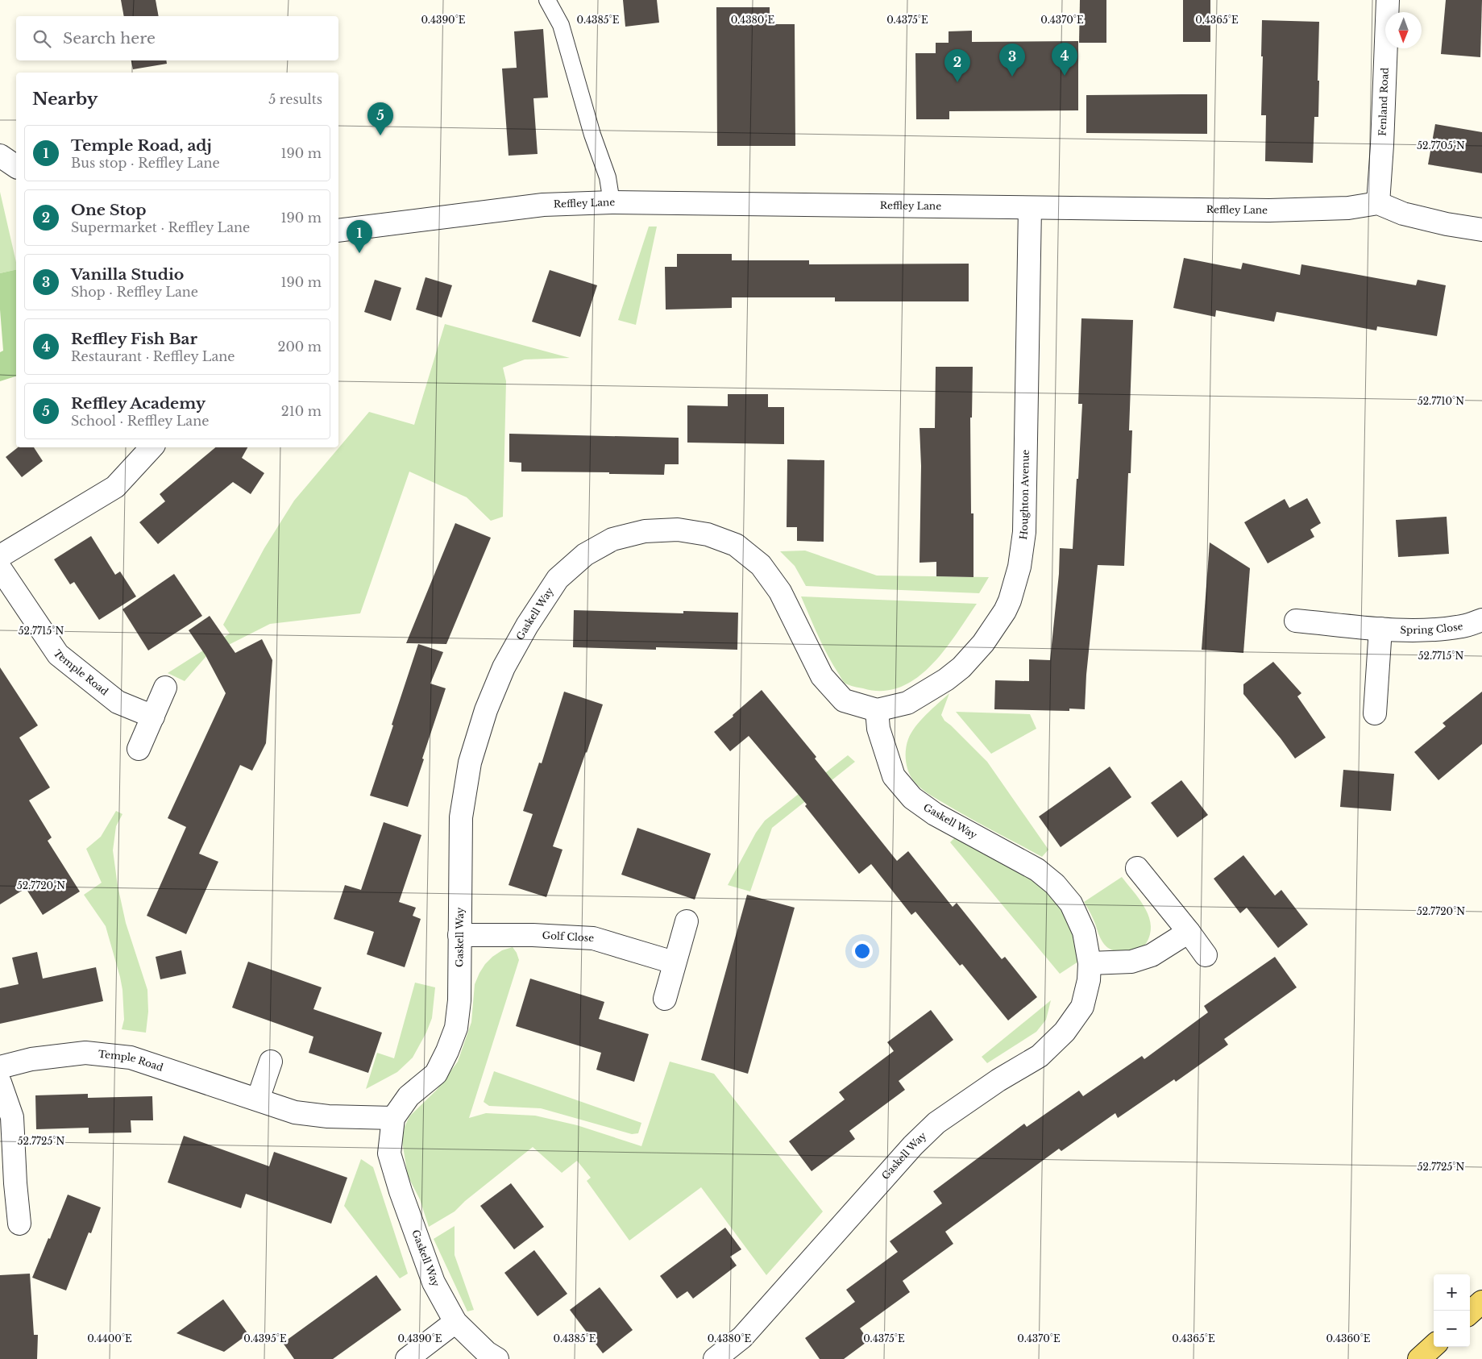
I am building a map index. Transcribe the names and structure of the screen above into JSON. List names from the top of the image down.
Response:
{
  "streets": {
    "street": [
      "Fenland Road",
      "Reffley Lane",
      "Houghton Avenue",
      "Gaskell Way",
      "Spring Close",
      "Temple Road",
      "Golf Close"
    ]
  },
  "crossings": [
    ["Fenland Road", "Reffley Lane"],
    ["Reffley Lane", "Houghton Avenue"],
    ["Houghton Avenue", "Gaskell Way"],
    ["Gaskell Way", "Temple Road"],
    ["Gaskell Way", "Golf Close"]
  ],
  "north": "bottom",
  "page": {
    "search": "Search here",
    "pins": [
      "4",
      "3",
      "2",
      "5",
      "1"
    ],
    "heading": ["Nearby", "5 results"],
    "list": [
      {
        "mark": "1",
        "name": "Temple Road, adj",
        "note": "Bus stop · Reffley Lane",
        "value": "190 m"
      },
      {
        "mark": "2",
        "name": "One Stop",
        "note": "Supermarket · Reffley Lane",
        "value": "190 m"
      },
      {
        "mark": "3",
        "name": "Vanilla Studio",
        "note": "Shop · Reffley Lane",
        "value": "190 m"
      },
      {
        "mark": "4",
        "name": "Reffley Fish Bar",
        "note": "Restaurant · Reffley Lane",
        "value": "200 m"
      },
      {
        "mark": "5",
        "name": "Reffley Academy",
        "note": "School · Reffley Lane",
        "value": "210 m"
      }
    ],
    "map_buttons": ["+", "−"]
  },
  "coordinates": [
    "0.4390°E",
    "0.4385°E",
    "0.4380°E",
    "0.4375°E",
    "0.4370°E",
    "0.4365°E",
    "52.7705°N",
    "52.7710°N",
    "52.7715°N",
    "52.7720°N",
    "52.7725°N",
    "0.4400°E",
    "0.4395°E",
    "0.4360°E"
  ]
}
